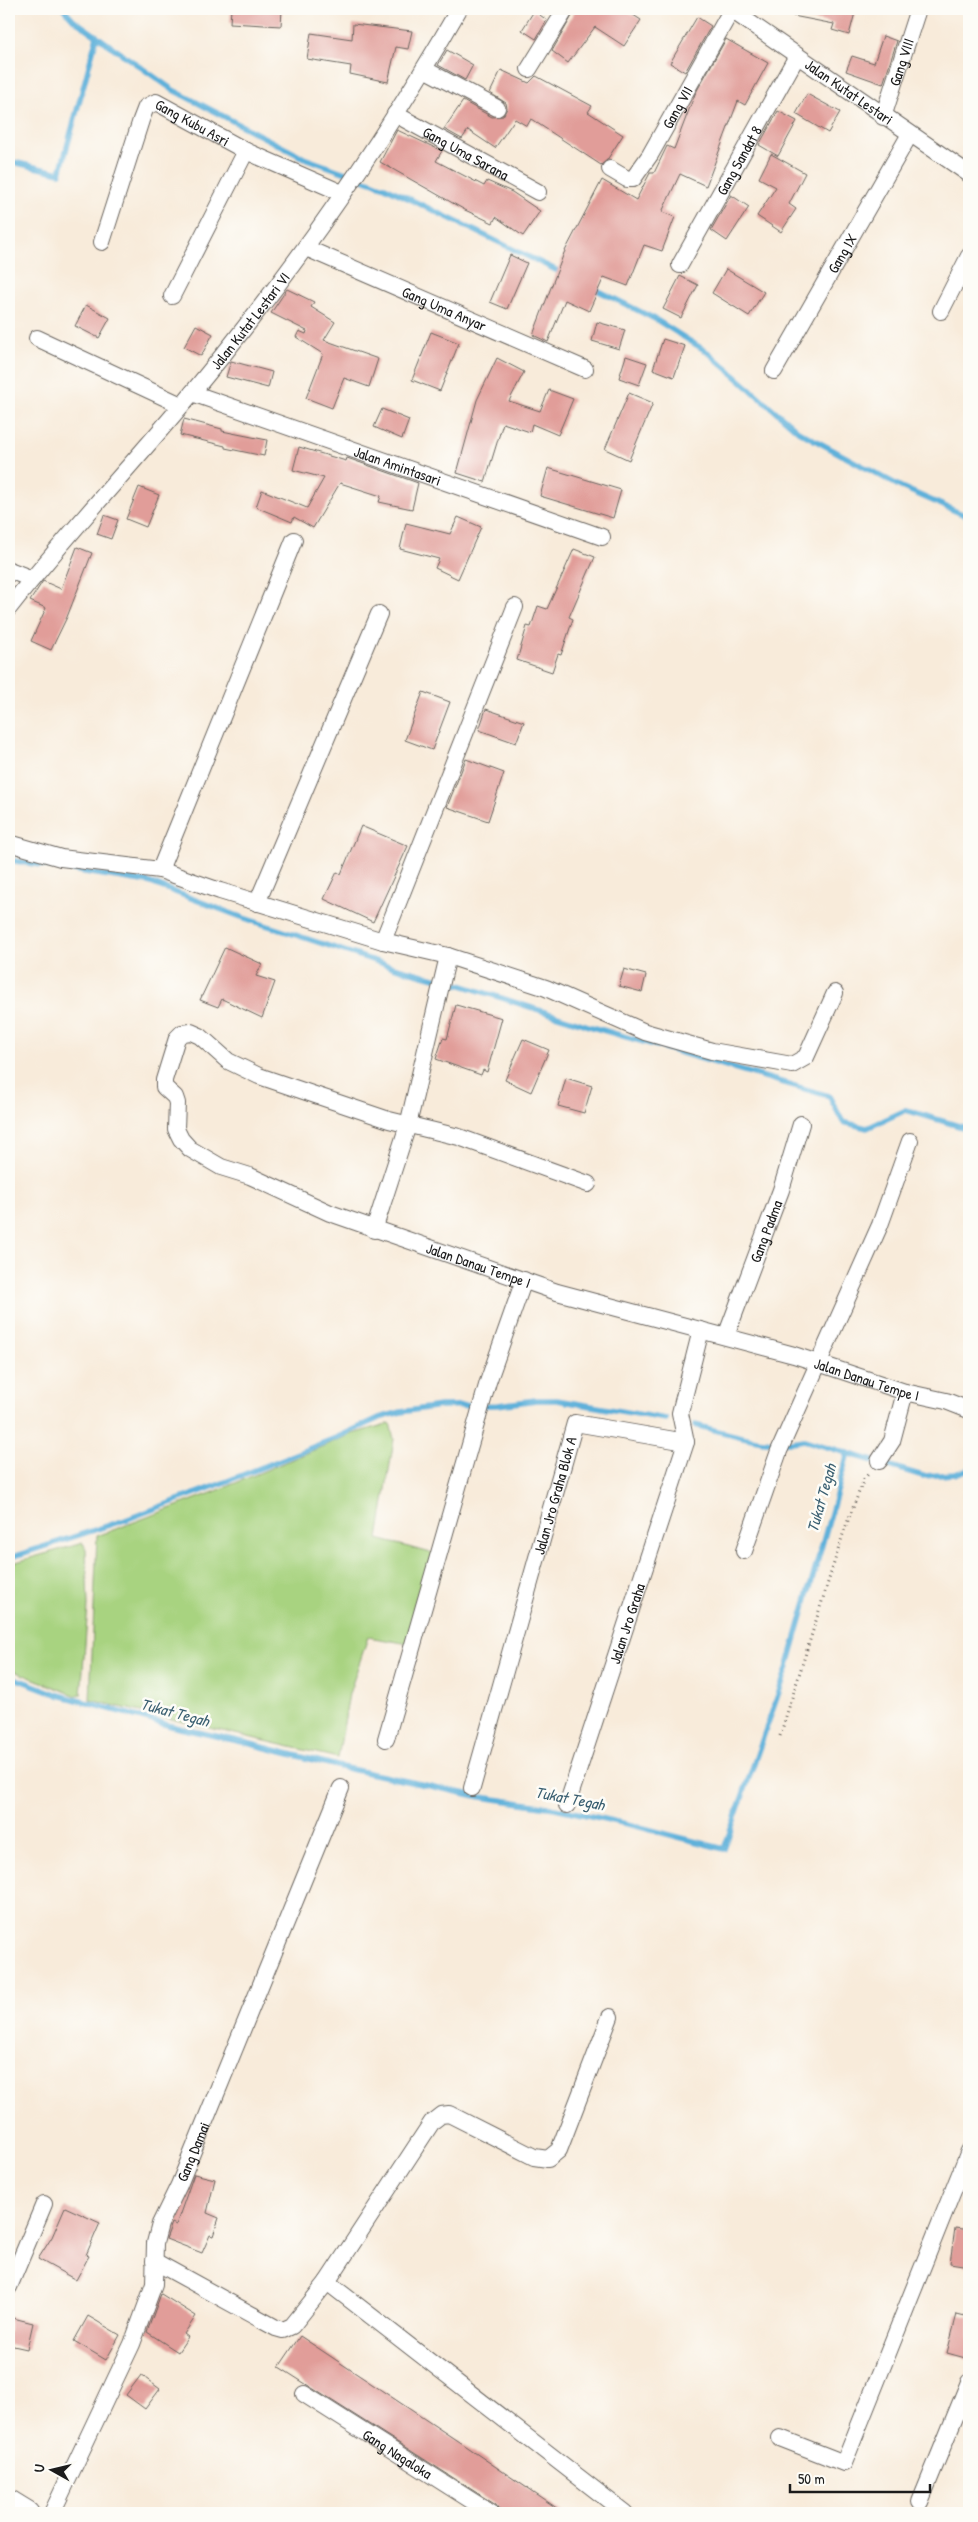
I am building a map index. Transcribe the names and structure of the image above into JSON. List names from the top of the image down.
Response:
{
  "streets": {
    "street": [
      "Gang VIII",
      "Jalan Kutat Lestari",
      "Gang VII",
      "Gang Kubu Asri",
      "Gang Uma Sarana",
      "Gang Sandat 8",
      "Gang IX",
      "Gang Uma Anyar",
      "Jalan Kutat Lestari VI",
      "Jalan Amintasari",
      "Gang Padma",
      "Jalan Danau Tempe I",
      "Jalan Jro Graha Blok A",
      "Jalan Jro Graha",
      "Gang Damai",
      "Gang Nagaloka"
    ]
  },
  "crossings": [
    ["Gang VIII", "Jalan Kutat Lestari"],
    ["Jalan Kutat Lestari", "Gang VII"],
    ["Jalan Kutat Lestari", "Gang Sandat 8"],
    ["Jalan Kutat Lestari", "Gang IX"],
    ["Gang Kubu Asri", "Jalan Kutat Lestari VI"],
    ["Gang Uma Sarana", "Jalan Kutat Lestari VI"],
    ["Gang Uma Anyar", "Jalan Kutat Lestari VI"],
    ["Jalan Kutat Lestari VI", "Jalan Amintasari"],
    ["Gang Padma", "Jalan Danau Tempe I"],
    ["Jalan Jro Graha Blok A", "Jalan Jro Graha"]
  ],
  "water": ["Tukat Tegah"],
  "scale_bar": "50 m",
  "north": "left"
}
